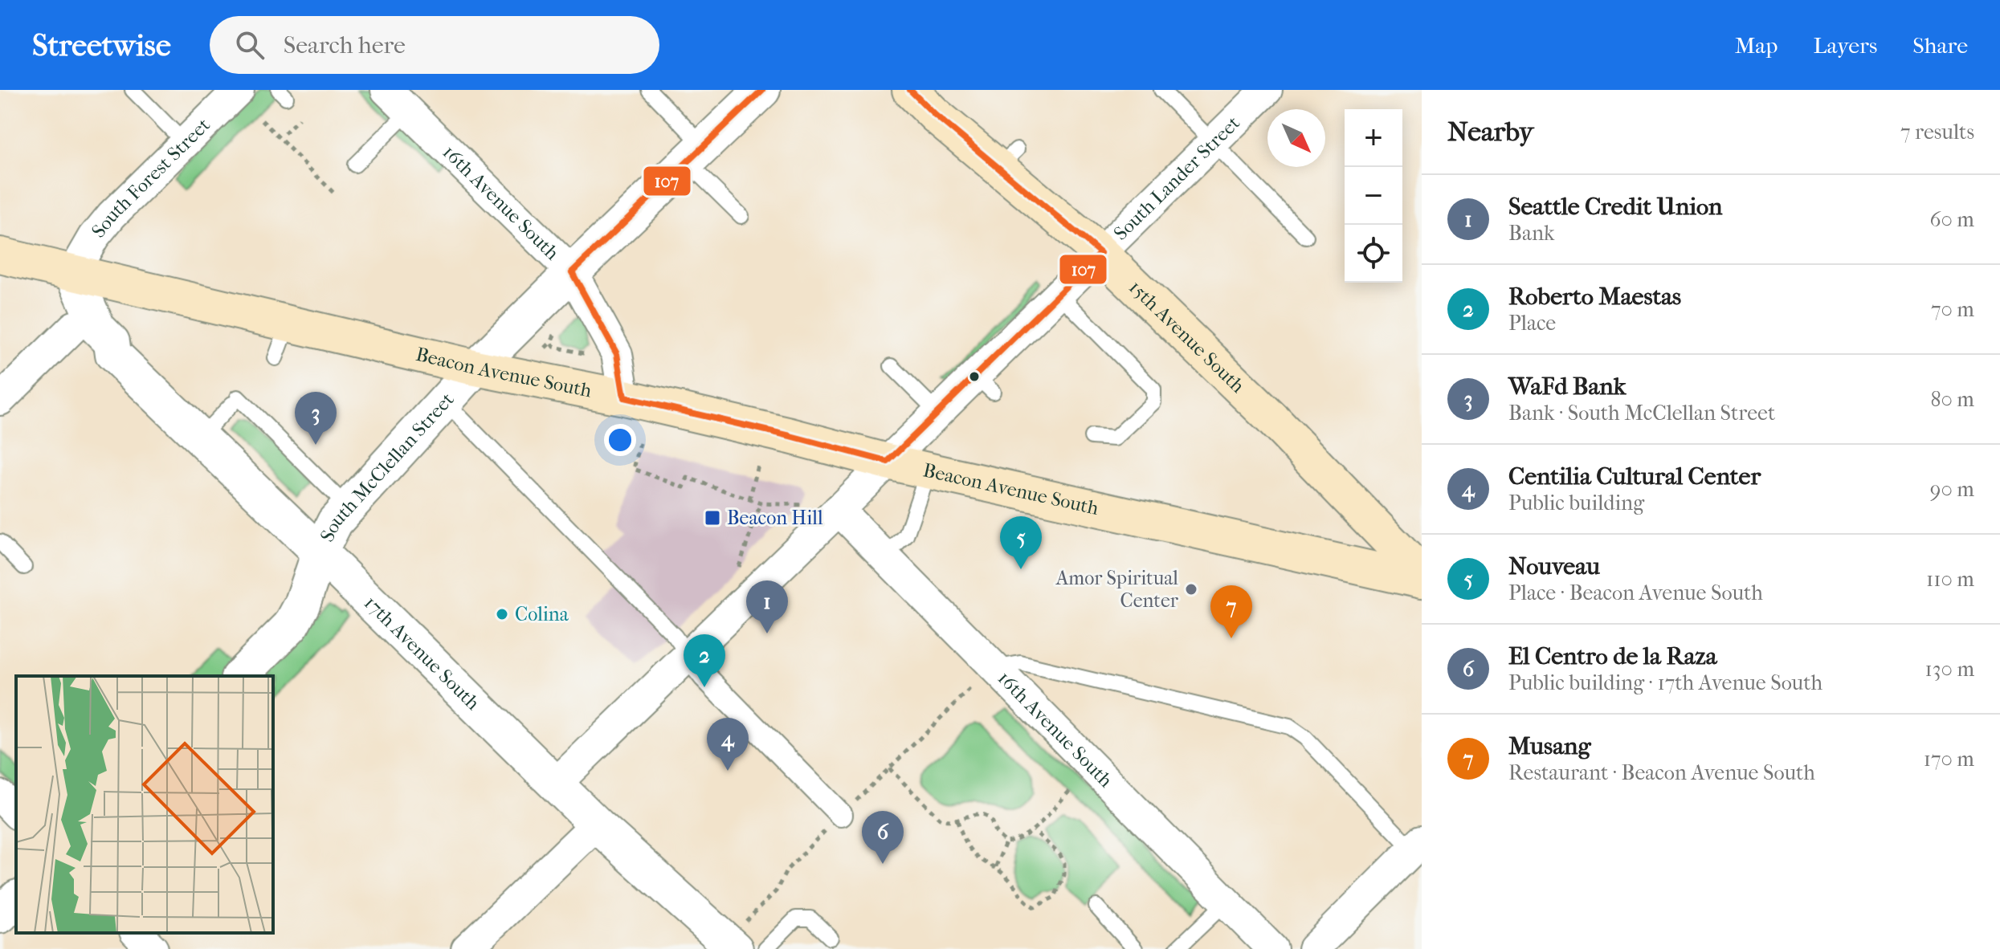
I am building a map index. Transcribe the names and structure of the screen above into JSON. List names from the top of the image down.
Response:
{
  "streets": {
    "main road": ["15th Avenue South", "Beacon Avenue South"],
    "street": [
      "South Forest Street",
      "South Lander Street",
      "16th Avenue South",
      "South McClellan Street",
      "17th Avenue South"
    ]
  },
  "crossings": [
    ["South Forest Street", "Beacon Avenue South"],
    ["South Forest Street", "17th Avenue South"],
    ["South Lander Street", "16th Avenue South"],
    ["South Lander Street", "15th Avenue South"],
    ["South Lander Street", "Beacon Avenue South"],
    ["South Lander Street", "17th Avenue South"],
    ["16th Avenue South", "Beacon Avenue South"],
    ["16th Avenue South", "South McClellan Street"],
    ["Beacon Avenue South", "South McClellan Street"],
    ["Beacon Avenue South", "17th Avenue South"],
    ["South McClellan Street", "17th Avenue South"]
  ],
  "places": {
    "transit": ["Beacon Hill"],
    "other": ["Amor Spiritual Center", "Colina"]
  },
  "lines": ["transit line 107"],
  "north": "bottom right",
  "page": {
    "header": "Streetwise",
    "search": "Search here",
    "nav": ["Map", "Layers", "Share"],
    "heading": ["Nearby", "7 results"],
    "map_buttons": ["+", "−"],
    "list": [
      {
        "mark": "1",
        "name": "Seattle Credit Union",
        "note": "Bank",
        "value": "60 m"
      },
      {
        "mark": "2",
        "name": "Roberto Maestas",
        "note": "Place",
        "value": "70 m"
      },
      {
        "mark": "3",
        "name": "WaFd Bank",
        "note": "Bank · South McClellan Street",
        "value": "80 m"
      },
      {
        "mark": "4",
        "name": "Centilia Cultural Center",
        "note": "Public building",
        "value": "90 m"
      },
      {
        "mark": "5",
        "name": "Nouveau",
        "note": "Place · Beacon Avenue South",
        "value": "110 m"
      },
      {
        "mark": "6",
        "name": "El Centro de la Raza",
        "note": "Public building · 17th Avenue South",
        "value": "130 m"
      },
      {
        "mark": "7",
        "name": "Musang",
        "note": "Restaurant · Beacon Avenue South",
        "value": "170 m"
      }
    ],
    "pins": [
      "3",
      "5",
      "1",
      "7",
      "2",
      "4",
      "6"
    ]
  }
}
